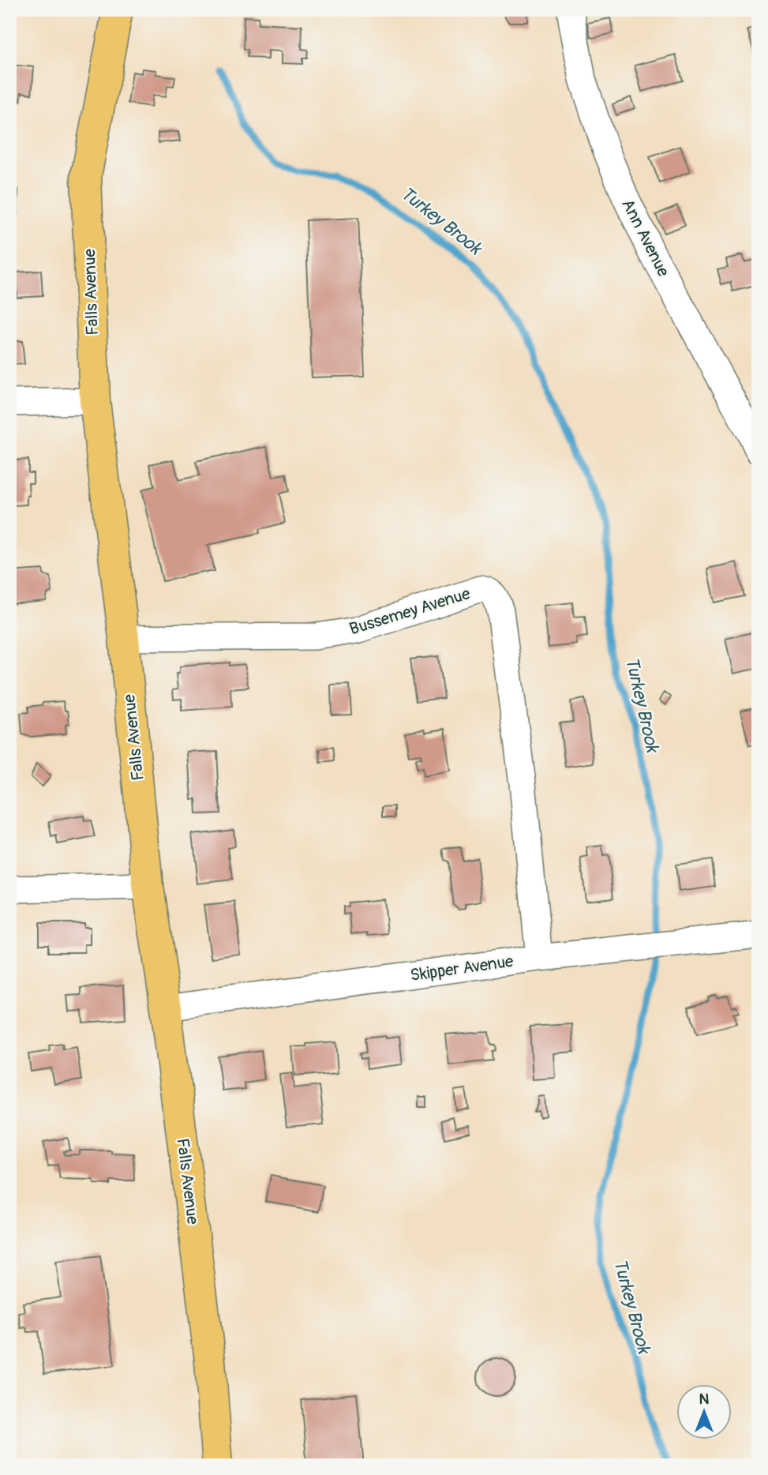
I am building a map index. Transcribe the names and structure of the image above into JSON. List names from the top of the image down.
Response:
{
  "streets": {
    "main road": ["Falls Avenue"],
    "street": ["Ann Avenue", "Bussemey Avenue", "Skipper Avenue"]
  },
  "crossings": [
    ["Falls Avenue", "Bussemey Avenue"],
    ["Falls Avenue", "Skipper Avenue"],
    ["Bussemey Avenue", "Skipper Avenue"]
  ],
  "water": ["Turkey Brook"],
  "north": "top"
}
